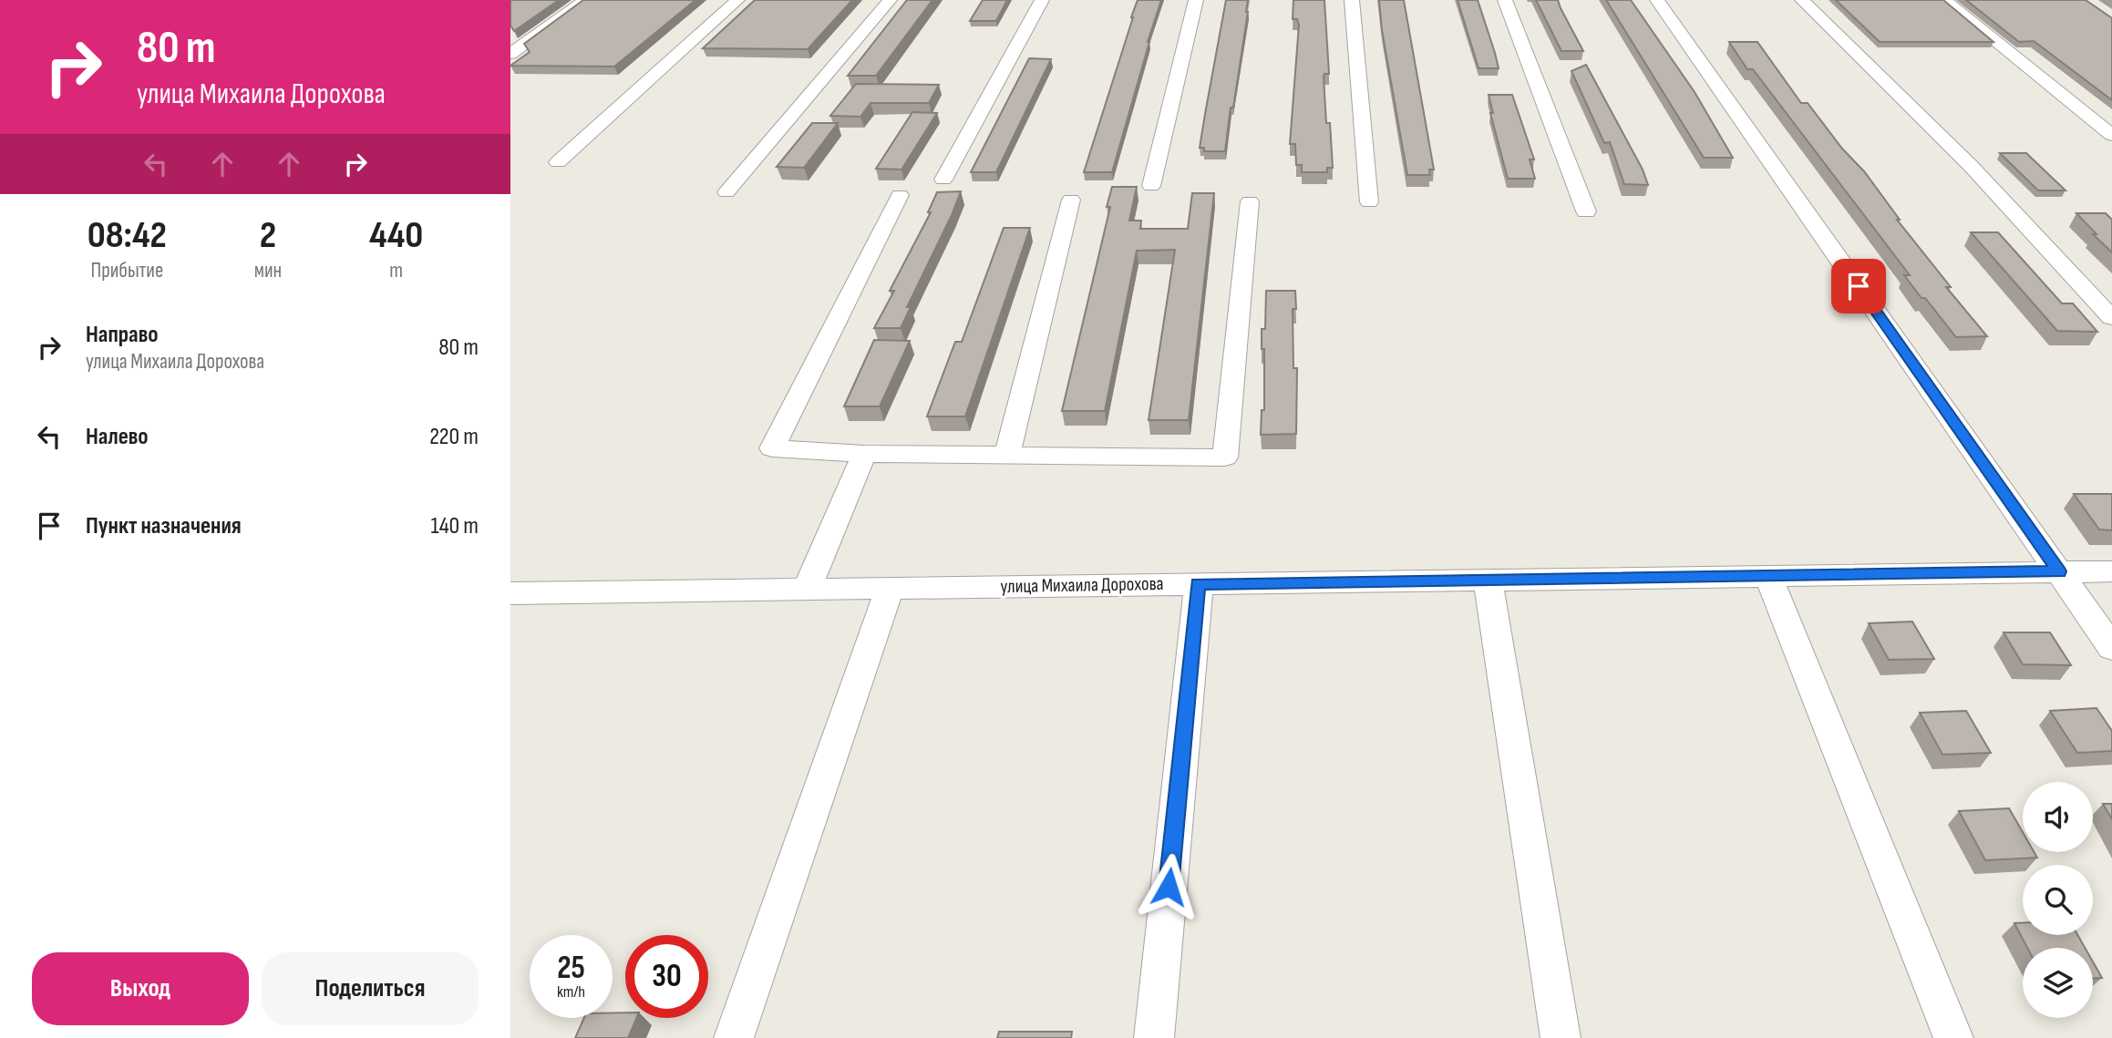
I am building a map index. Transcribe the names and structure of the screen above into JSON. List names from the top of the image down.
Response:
{
  "streets": {
    "street": ["улица Михаила Дорохова"]
  },
  "page": {
    "turn": ["80 m", "улица Михаила Дорохова"],
    "eta": [
      "08:42",
      "Прибытие",
      "2",
      "мин",
      "440",
      "m"
    ],
    "list": [
      {
        "name": "Направо",
        "note": "улица Михаила Дорохова",
        "value": "80 m"
      },
      {
        "name": "Налево",
        "value": "220 m"
      },
      {
        "name": "Пункт назначения",
        "value": "140 m"
      }
    ],
    "speed": "25 km/h",
    "limit": "30",
    "buttons": ["Выход", "Поделиться"]
  }
}
